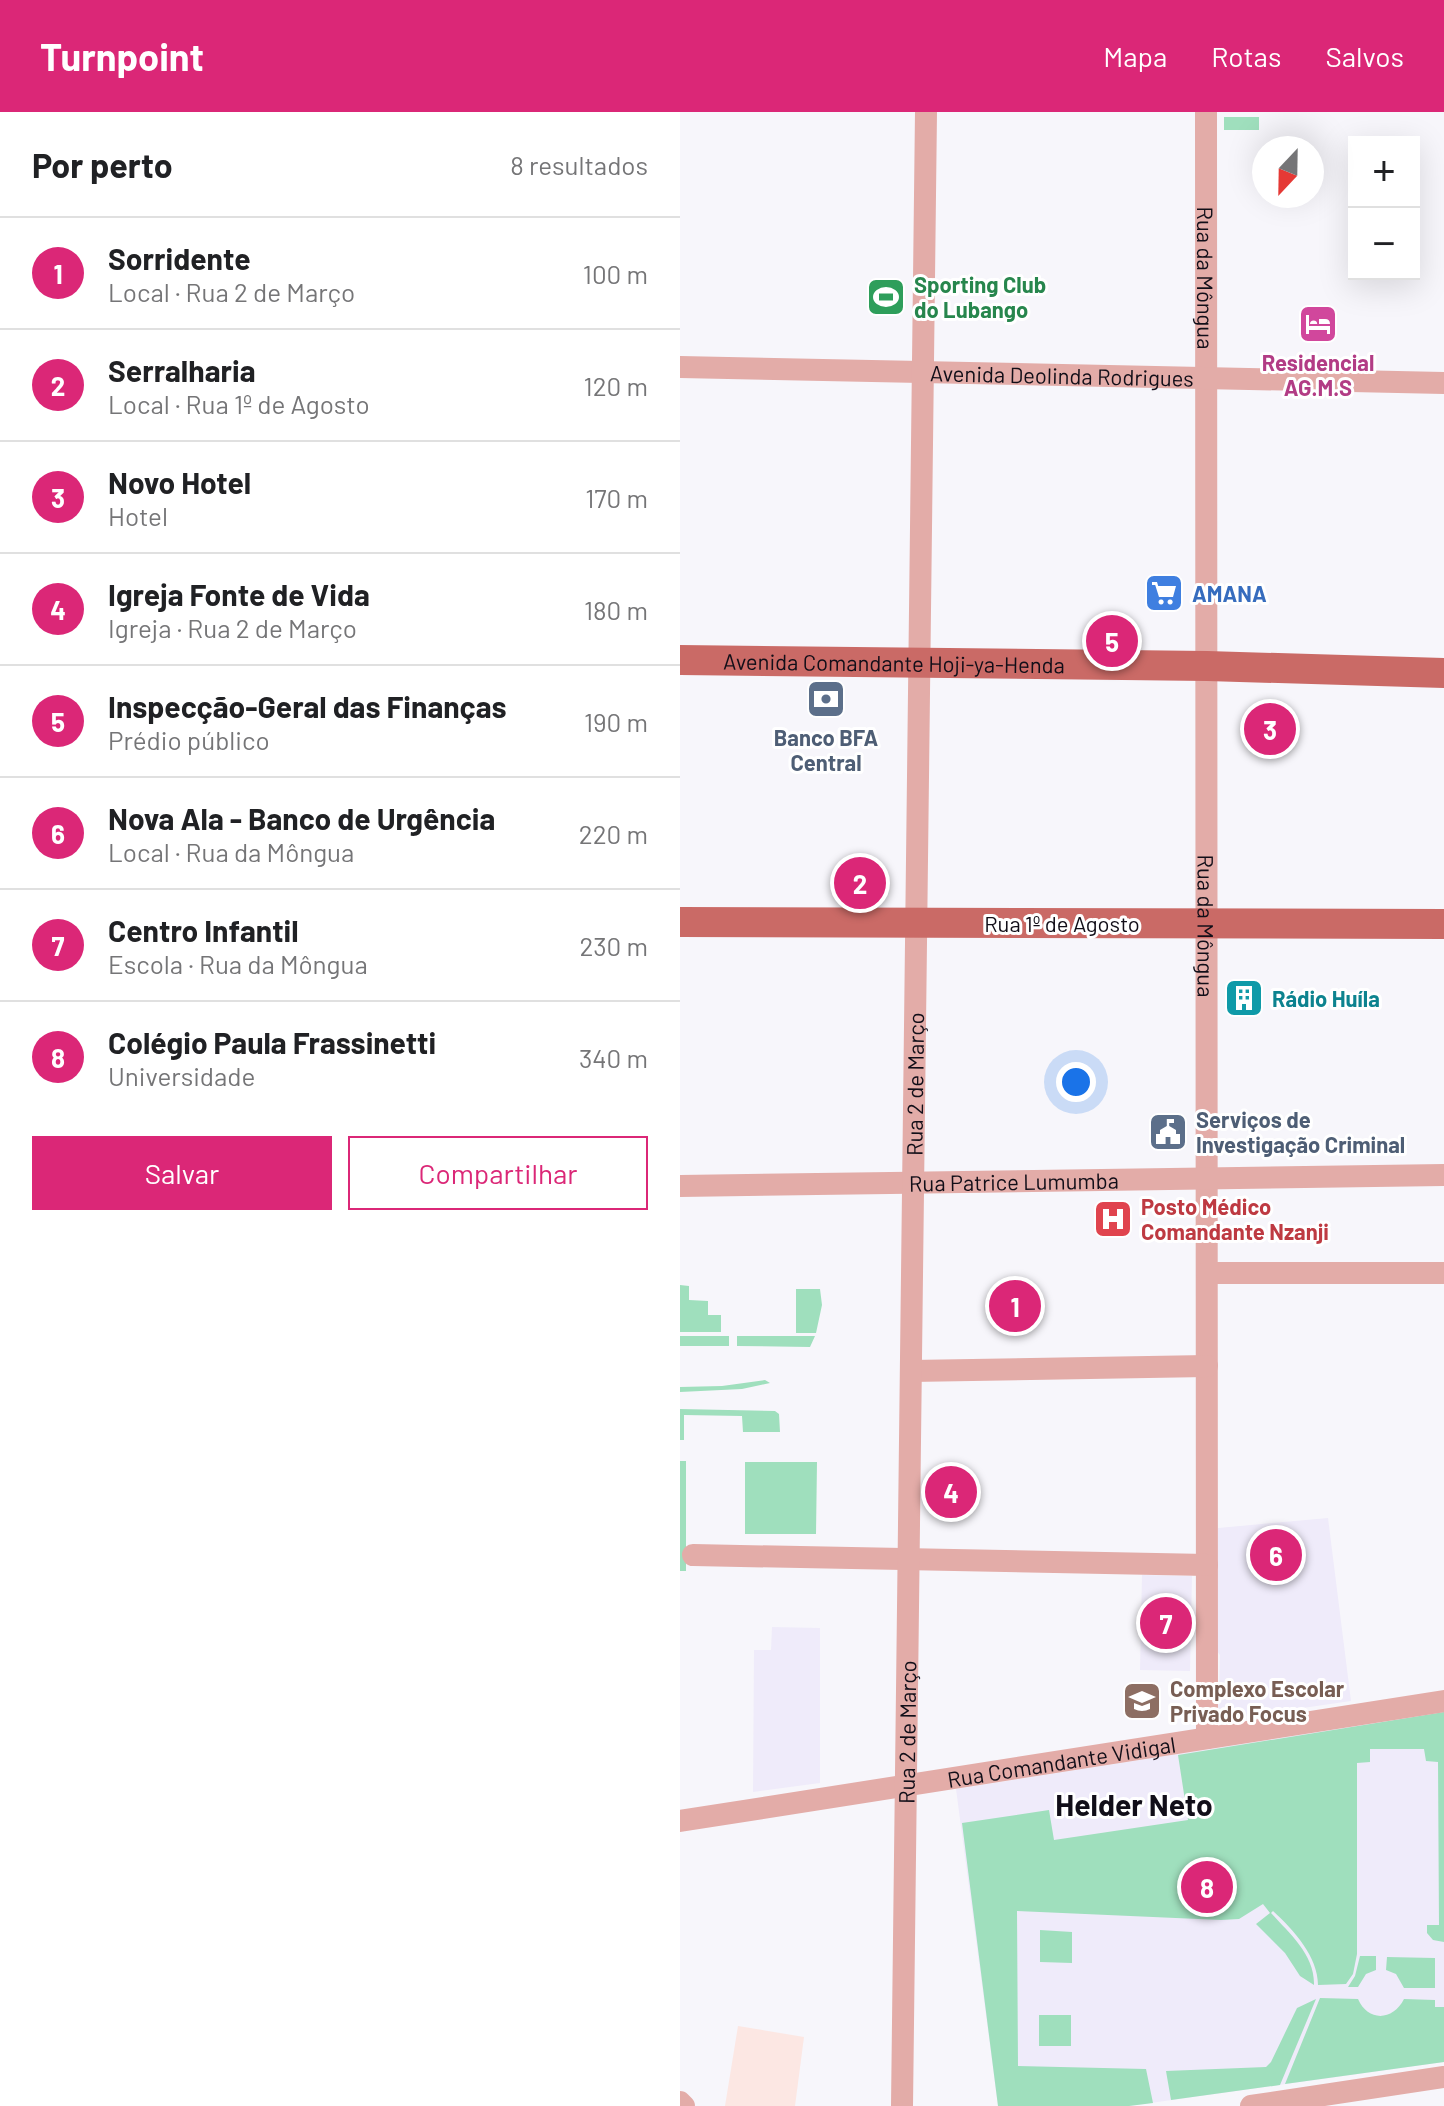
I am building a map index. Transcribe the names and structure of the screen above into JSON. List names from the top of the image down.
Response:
{
  "streets": {
    "main road": ["Avenida Comandante Hoji-ya-Henda", "Rua 1º de Agosto"],
    "street": [
      "Rua da Môngua",
      "Avenida Deolinda Rodrigues",
      "Rua 2 de Março",
      "Rua Patrice Lumumba",
      "Rua Comandante Vidigal"
    ]
  },
  "crossings": [
    ["Rua da Môngua", "Avenida Deolinda Rodrigues"],
    ["Rua da Môngua", "Avenida Comandante Hoji-ya-Henda"],
    ["Rua da Môngua", "Rua 1º de Agosto"],
    ["Rua da Môngua", "Rua Patrice Lumumba"],
    ["Rua da Môngua", "Rua Comandante Vidigal"],
    ["Avenida Deolinda Rodrigues", "Rua 2 de Março"],
    ["Avenida Comandante Hoji-ya-Henda", "Rua 2 de Março"],
    ["Rua 1º de Agosto", "Rua 2 de Março"],
    ["Rua 2 de Março", "Rua Patrice Lumumba"],
    ["Rua 2 de Março", "Rua Comandante Vidigal"]
  ],
  "districts": ["Helder Neto"],
  "places": {
    "sports": ["Sporting Club do Lubango"],
    "hotel": ["Residencial AG.M.S"],
    "supermarket": ["AMANA"],
    "bank": ["Banco BFA Central"],
    "building": ["Rádio Huíla"],
    "public building": ["Serviços de Investigação Criminal"],
    "hospital": ["Posto Médico Comandante Nzanji"],
    "school or university": ["Complexo Escolar Privado Focus"]
  },
  "north": "bottom",
  "page": {
    "header": "Turnpoint",
    "nav": ["Mapa", "Rotas", "Salvos"],
    "heading": ["Por perto", "8 resultados"],
    "map_buttons": ["+", "−"],
    "list": [
      {
        "mark": "1",
        "name": "Sorridente",
        "note": "Local · Rua 2 de Março",
        "value": "100 m"
      },
      {
        "mark": "2",
        "name": "Serralharia",
        "note": "Local · Rua 1º de Agosto",
        "value": "120 m"
      },
      {
        "mark": "3",
        "name": "Novo Hotel",
        "note": "Hotel",
        "value": "170 m"
      },
      {
        "mark": "4",
        "name": "Igreja Fonte de Vida",
        "note": "Igreja · Rua 2 de Março",
        "value": "180 m"
      },
      {
        "mark": "5",
        "name": "Inspecção-Geral das Finanças",
        "note": "Prédio público",
        "value": "190 m"
      },
      {
        "mark": "6",
        "name": "Nova Ala - Banco de Urgência",
        "note": "Local · Rua da Môngua",
        "value": "220 m"
      },
      {
        "mark": "7",
        "name": "Centro Infantil",
        "note": "Escola · Rua da Môngua",
        "value": "230 m"
      },
      {
        "mark": "8",
        "name": "Colégio Paula Frassinetti",
        "note": "Universidade",
        "value": "340 m"
      }
    ],
    "pins": [
      "5",
      "3",
      "2",
      "1",
      "4",
      "6",
      "7",
      "8"
    ],
    "buttons": ["Salvar", "Compartilhar"]
  }
}
